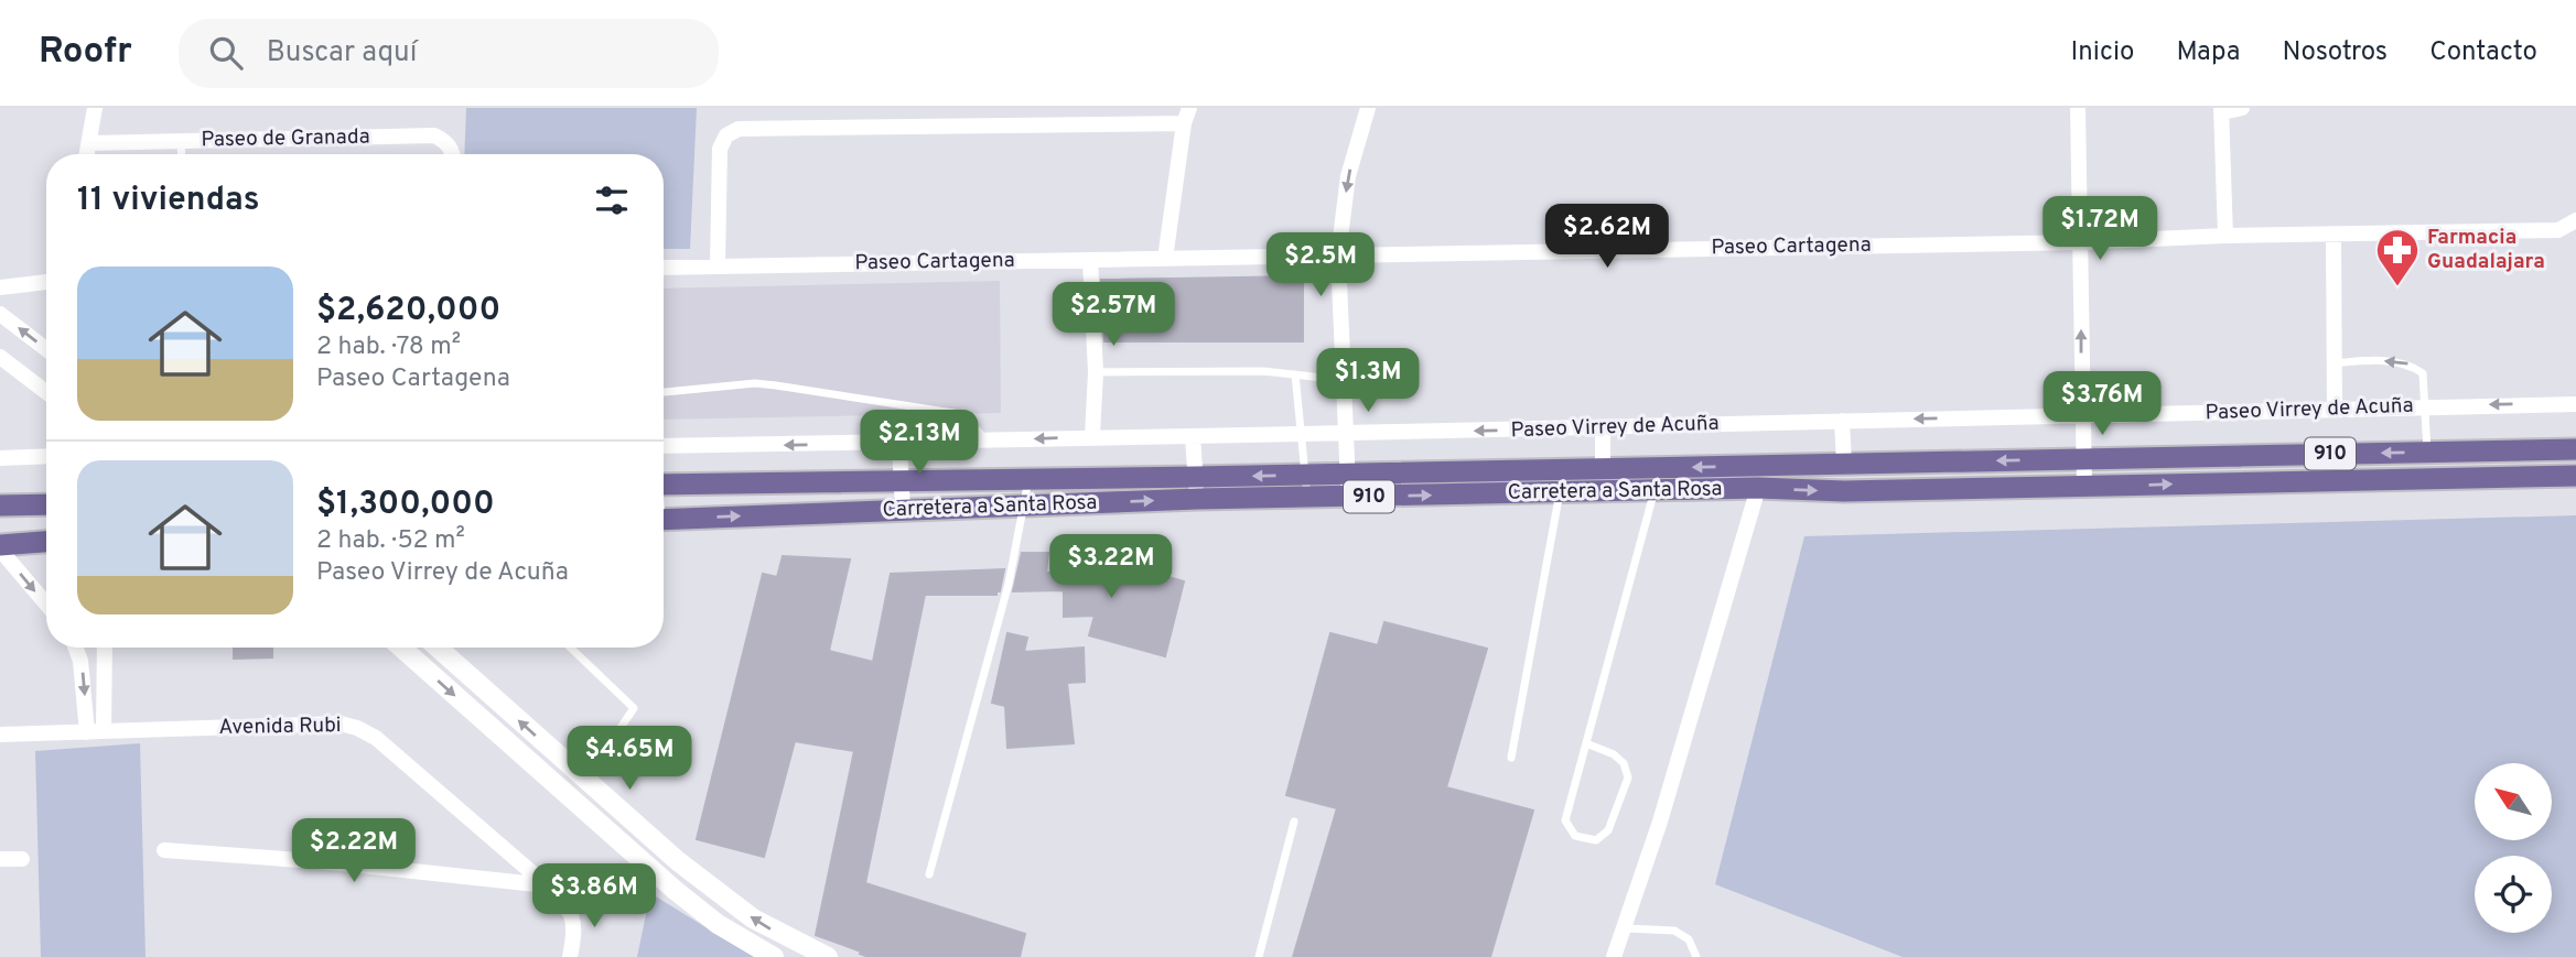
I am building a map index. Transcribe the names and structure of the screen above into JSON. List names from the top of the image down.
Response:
{
  "streets": {
    "main road": ["910", "Carretera a Santa Rosa"],
    "street": [
      "Paseo de Granada",
      "Paseo Cartagena",
      "Paseo Virrey de Acuña",
      "Avenida Rubi"
    ]
  },
  "one_way": ["Paseo Virrey de Acuña"],
  "places": {
    "pharmacy": ["Farmacia Guadalajara"]
  },
  "north": "top left",
  "page": {
    "header": "Roofr",
    "search": "Buscar aquí",
    "nav": [
      "Inicio",
      "Mapa",
      "Nosotros",
      "Contacto"
    ],
    "heading": "11 viviendas",
    "price": [
      "$1.72M",
      "$2.62M",
      "$2.5M",
      "$2.57M",
      "$1.3M",
      "$3.76M",
      "$2.13M",
      "$3.22M",
      "$4.65M",
      "$2.22M",
      "$3.86M"
    ],
    "list": [
      {
        "name": "$2,620,000",
        "note": "2 hab. · 78 m² · Paseo Cartagena"
      },
      {
        "name": "$1,300,000",
        "note": "2 hab. · 52 m² · Paseo Virrey de Acuña"
      }
    ]
  }
}
